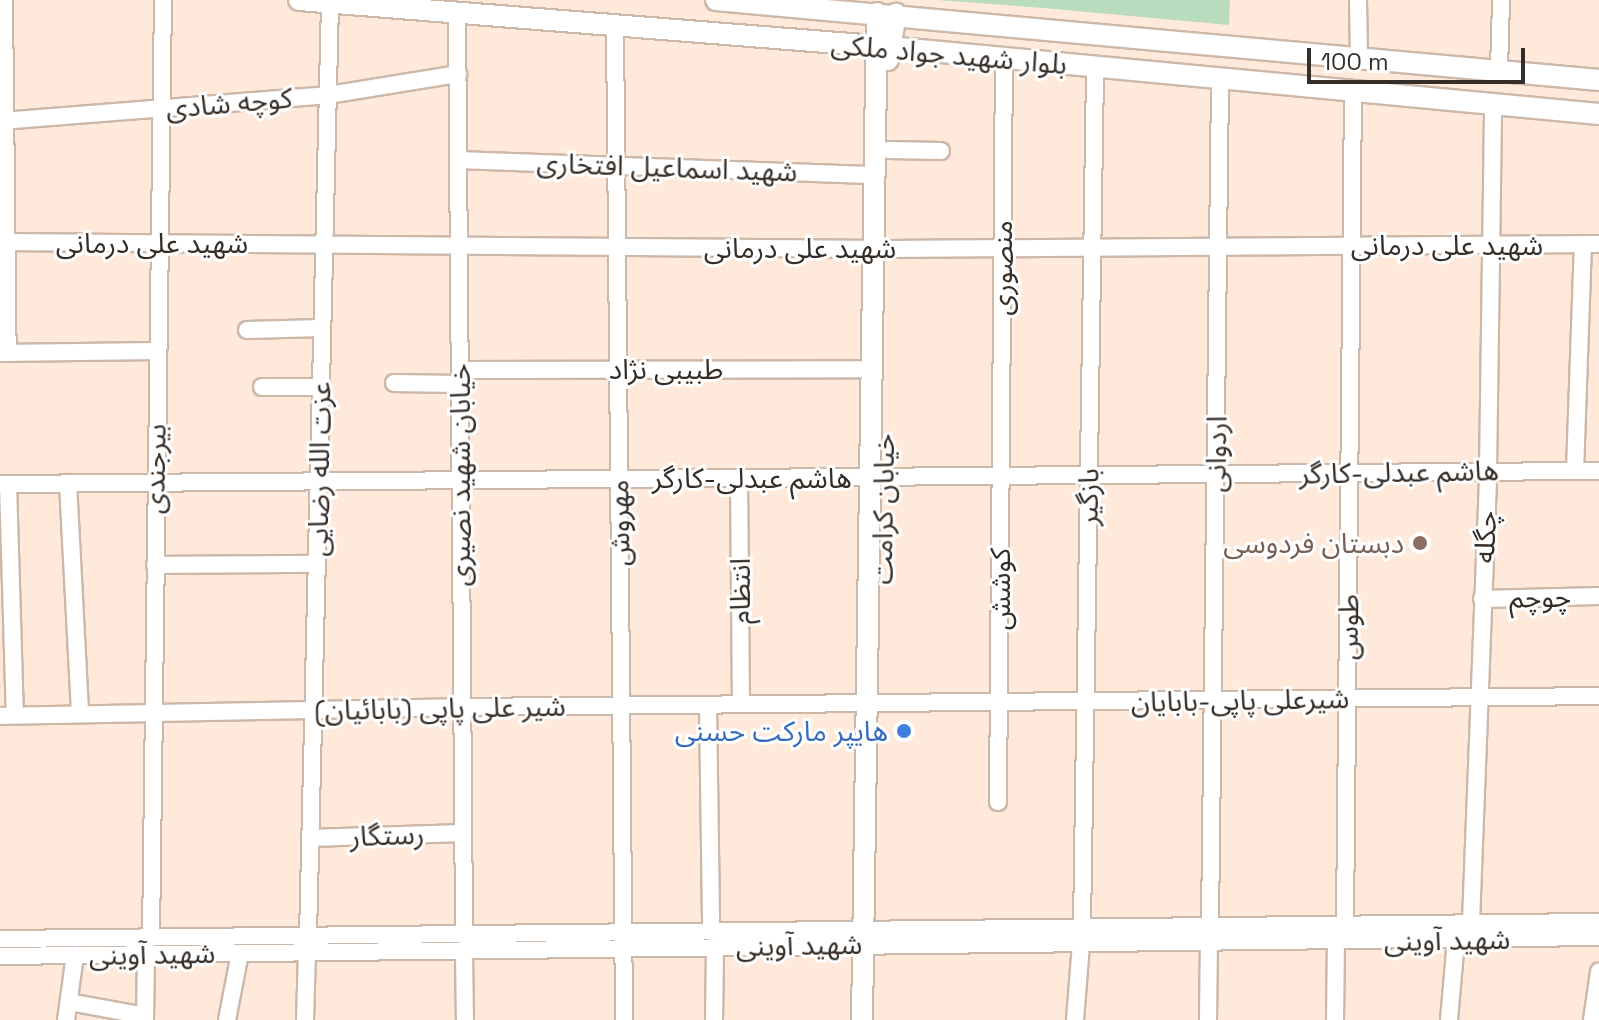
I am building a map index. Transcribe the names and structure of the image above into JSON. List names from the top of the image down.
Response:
{
  "streets": {
    "main road": ["بلوار شهید جواد ملکی", "خیابان کرامت"],
    "street": [
      "کوچه شادی",
      "شهید اسماعیل افتخاری",
      "شهید علی درمانی",
      "منصوری",
      "طبیبی نژاد",
      "اردوانی",
      "بیرجندی",
      "عزت الله رضایی",
      "هاشم عبدلی-کارگر",
      "خیابان شهید نصیری",
      "بازگیر",
      "مهروش",
      "چگله",
      "کوشش",
      "انتظام",
      "چوچم",
      "طوس",
      "شیرعلی پاپی-بابایان",
      "شیر علی پاپی (بابائیان)",
      "رستگار",
      "شهید آوینی"
    ]
  },
  "crossings": [
    ["بلوار شهید جواد ملکی", "منصوری"],
    ["بلوار شهید جواد ملکی", "اردوانی"],
    ["بلوار شهید جواد ملکی", "عزت الله رضایی"],
    ["بلوار شهید جواد ملکی", "خیابان شهید نصیری"],
    ["بلوار شهید جواد ملکی", "بازگیر"],
    ["بلوار شهید جواد ملکی", "خیابان کرامت"],
    ["بلوار شهید جواد ملکی", "مهروش"],
    ["بلوار شهید جواد ملکی", "چگله"],
    ["بلوار شهید جواد ملکی", "طوس"],
    ["کوچه شادی", "بیرجندی"],
    ["کوچه شادی", "عزت الله رضایی"],
    ["کوچه شادی", "خیابان شهید نصیری"],
    ["شهید اسماعیل افتخاری", "خیابان شهید نصیری"],
    ["شهید اسماعیل افتخاری", "خیابان کرامت"],
    ["شهید اسماعیل افتخاری", "مهروش"],
    ["شهید علی درمانی", "منصوری"],
    ["شهید علی درمانی", "اردوانی"],
    ["شهید علی درمانی", "بیرجندی"],
    ["شهید علی درمانی", "عزت الله رضایی"],
    ["شهید علی درمانی", "خیابان شهید نصیری"],
    ["شهید علی درمانی", "بازگیر"],
    ["شهید علی درمانی", "خیابان کرامت"],
    ["شهید علی درمانی", "مهروش"],
    ["شهید علی درمانی", "چگله"],
    ["شهید علی درمانی", "طوس"],
    ["منصوری", "هاشم عبدلی-کارگر"],
    ["منصوری", "کوشش"],
    ["طبیبی نژاد", "خیابان شهید نصیری"],
    ["طبیبی نژاد", "خیابان کرامت"],
    ["طبیبی نژاد", "مهروش"],
    ["اردوانی", "هاشم عبدلی-کارگر"],
    ["اردوانی", "شیرعلی پاپی-بابایان"],
    ["اردوانی", "شهید آوینی"],
    ["بیرجندی", "هاشم عبدلی-کارگر"],
    ["بیرجندی", "شیر علی پاپی (بابائیان)"],
    ["بیرجندی", "شهید آوینی"],
    ["عزت الله رضایی", "هاشم عبدلی-کارگر"],
    ["عزت الله رضایی", "شیر علی پاپی (بابائیان)"],
    ["عزت الله رضایی", "رستگار"],
    ["عزت الله رضایی", "شهید آوینی"],
    ["هاشم عبدلی-کارگر", "خیابان شهید نصیری"],
    ["هاشم عبدلی-کارگر", "بازگیر"],
    ["هاشم عبدلی-کارگر", "خیابان کرامت"],
    ["هاشم عبدلی-کارگر", "مهروش"],
    ["هاشم عبدلی-کارگر", "چگله"],
    ["هاشم عبدلی-کارگر", "کوشش"],
    ["هاشم عبدلی-کارگر", "انتظام"],
    ["هاشم عبدلی-کارگر", "طوس"],
    ["خیابان شهید نصیری", "شیر علی پاپی (بابائیان)"],
    ["خیابان شهید نصیری", "رستگار"],
    ["خیابان شهید نصیری", "شهید آوینی"],
    ["بازگیر", "شیرعلی پاپی-بابایان"],
    ["بازگیر", "شهید آوینی"],
    ["خیابان کرامت", "شیرعلی پاپی-بابایان"],
    ["خیابان کرامت", "شیر علی پاپی (بابائیان)"],
    ["خیابان کرامت", "شهید آوینی"],
    ["مهروش", "شیر علی پاپی (بابائیان)"],
    ["مهروش", "شهید آوینی"],
    ["چگله", "چوچم"],
    ["چگله", "شیرعلی پاپی-بابایان"],
    ["چگله", "شهید آوینی"],
    ["کوشش", "شیرعلی پاپی-بابایان"],
    ["انتظام", "شیر علی پاپی (بابائیان)"],
    ["طوس", "شیرعلی پاپی-بابایان"],
    ["طوس", "شهید آوینی"],
    ["شیرعلی پاپی-بابایان", "شیر علی پاپی (بابائیان)"]
  ],
  "places": ["دبستان فردوسی", "هایپر مارکت حسنی"],
  "scale_bar": "100 m"
}
